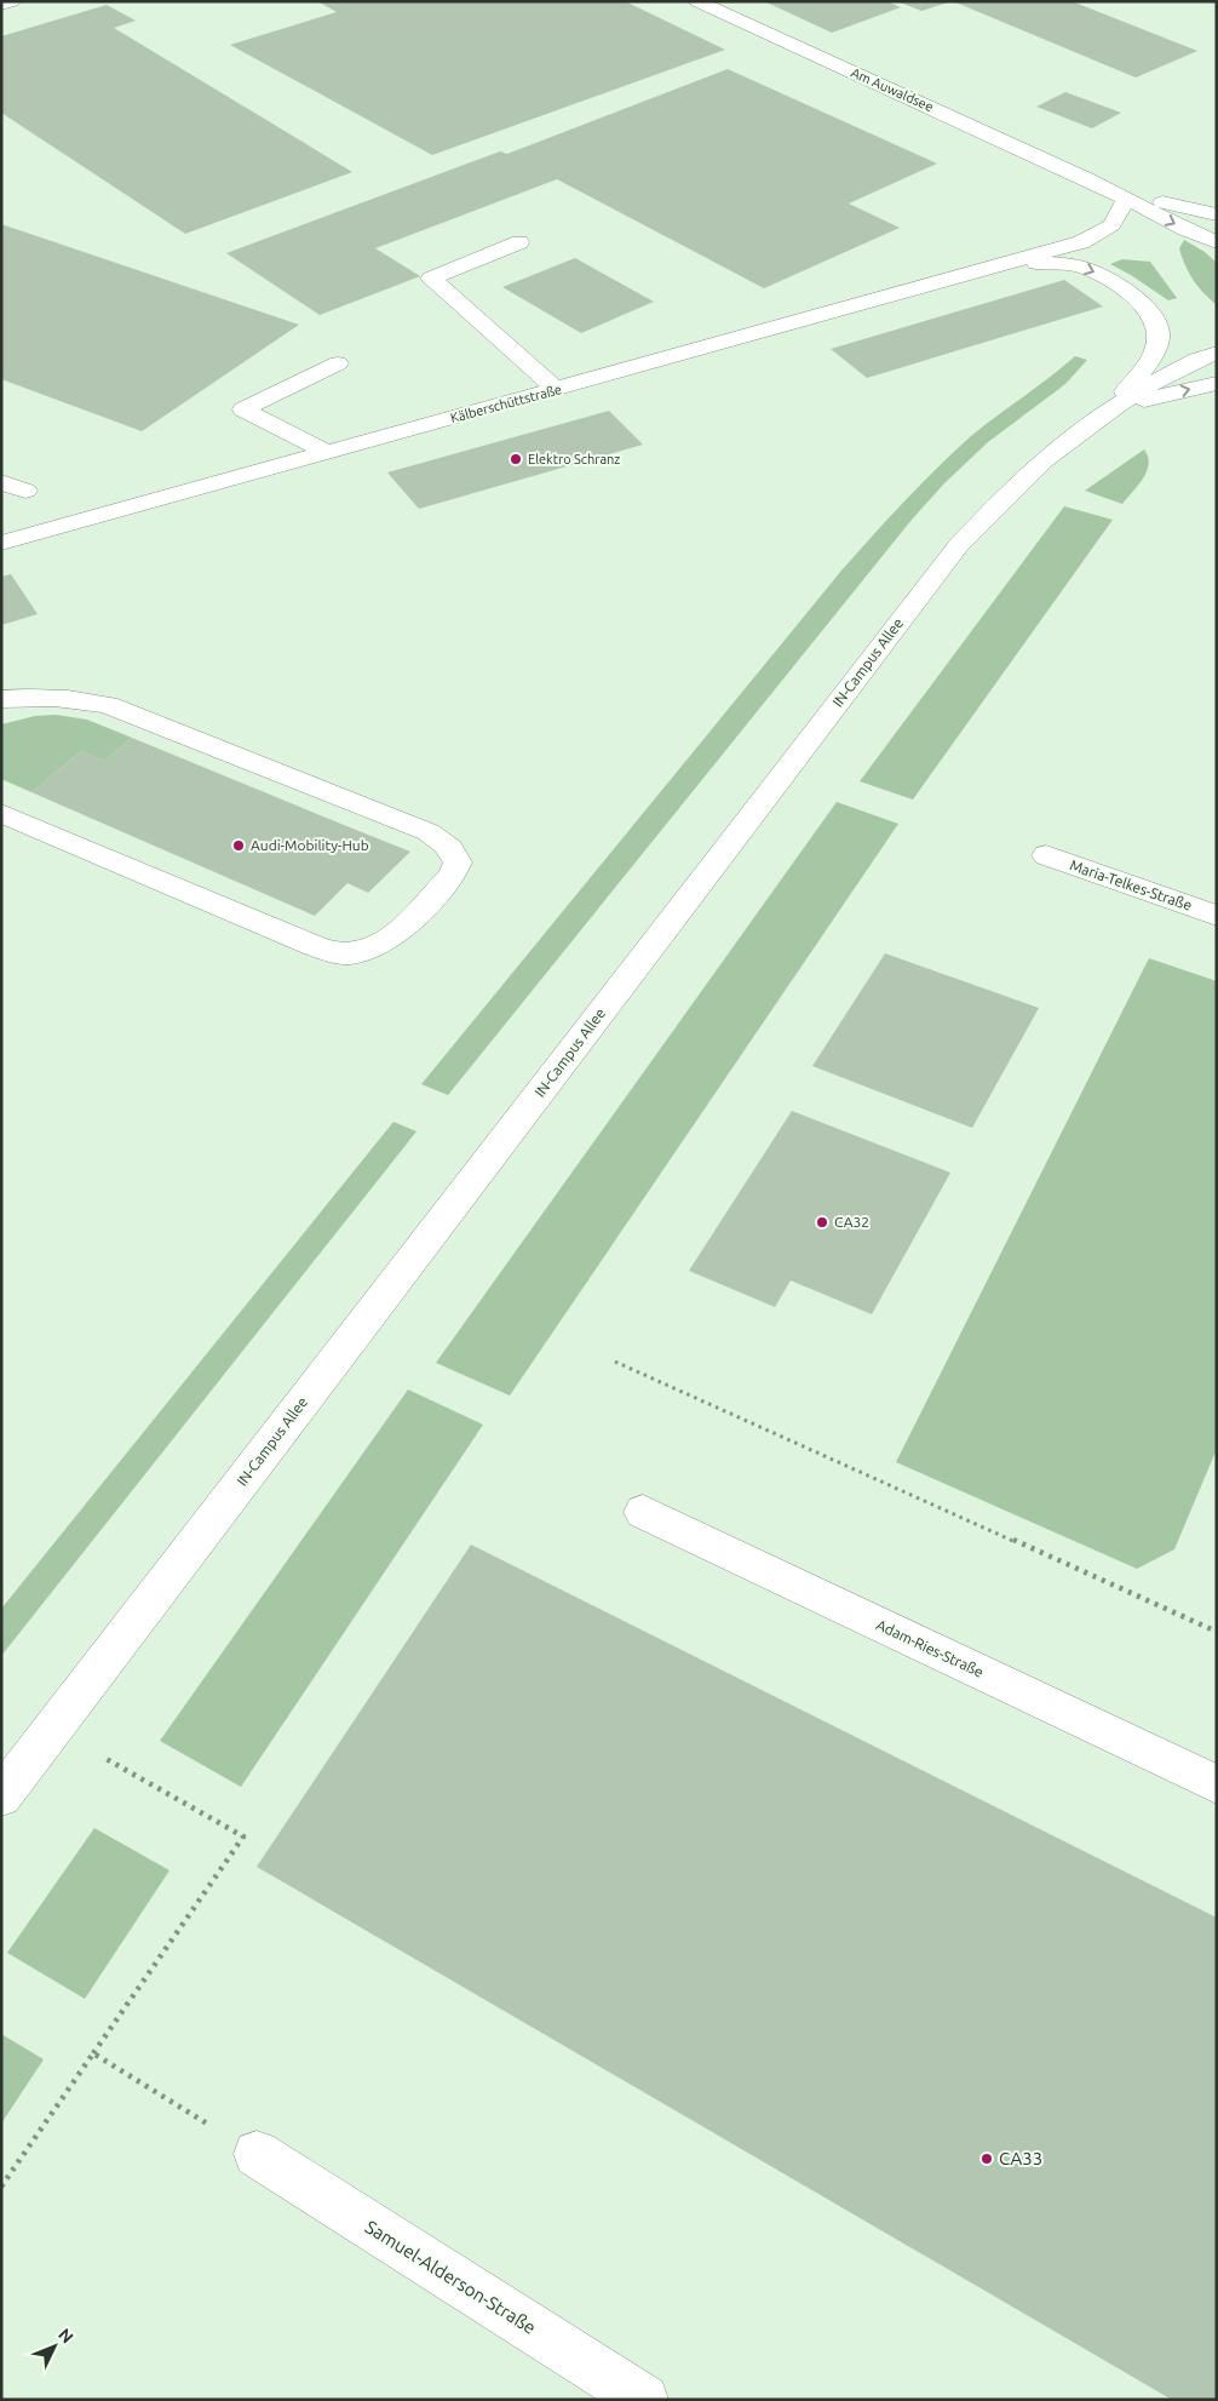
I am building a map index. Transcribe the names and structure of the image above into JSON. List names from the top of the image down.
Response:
{
  "streets": {
    "street": [
      "Am Auwaldsee",
      "Kälberschüttstraße",
      "IN-Campus Allee",
      "Maria-Telkes-Straße",
      "Adam-Ries-Straße",
      "Samuel-Alderson-Straße"
    ]
  },
  "crossings": [
    ["Am Auwaldsee", "Kälberschüttstraße"],
    ["Kälberschüttstraße", "IN-Campus Allee"]
  ],
  "places": [
    "Elektro Schranz",
    "Audi-Mobility-Hub",
    "CA32",
    "CA33"
  ],
  "north": "top right"
}
